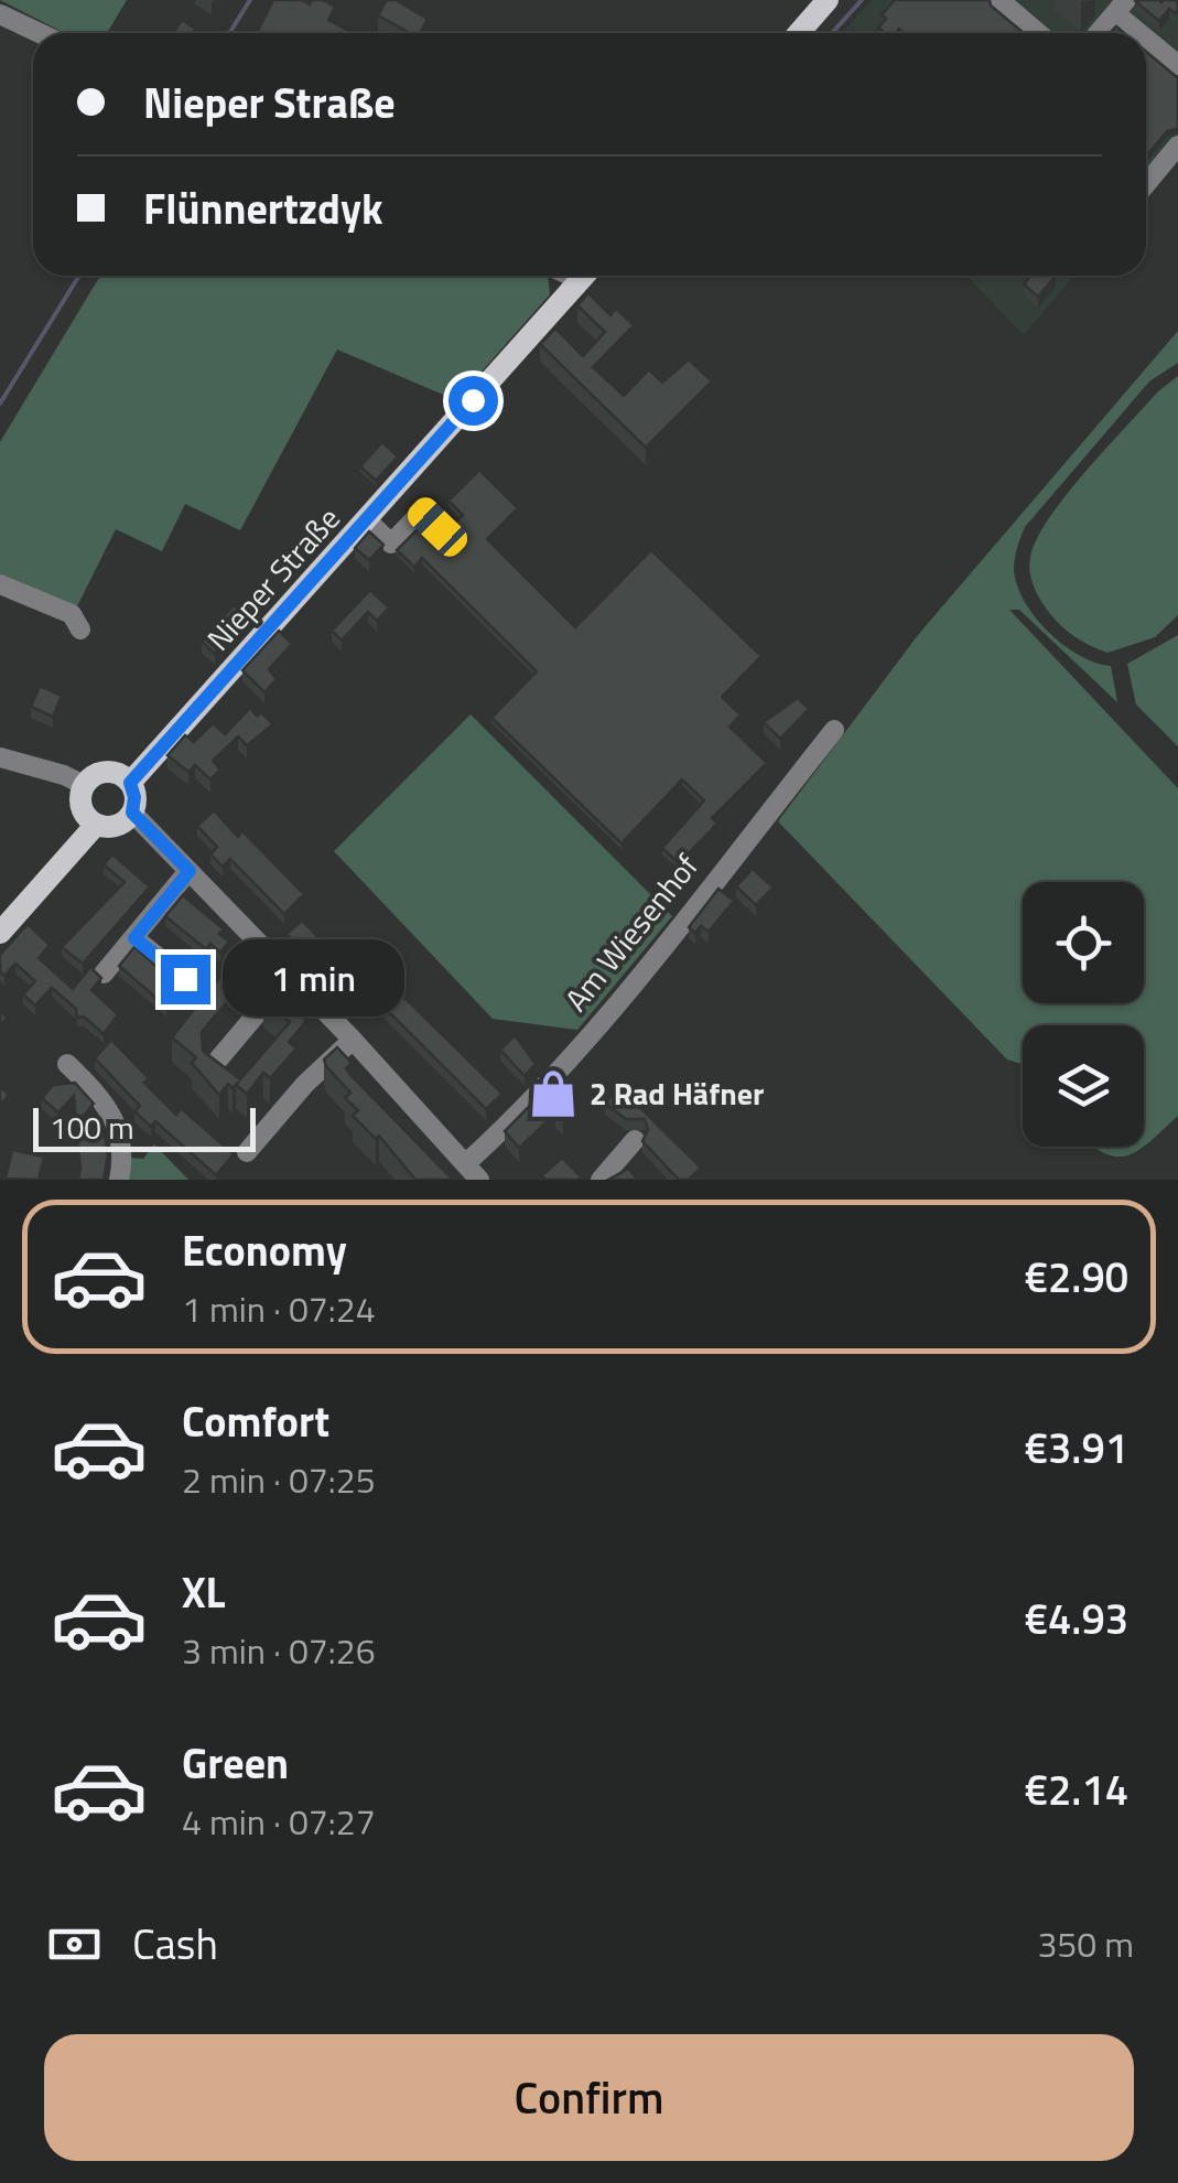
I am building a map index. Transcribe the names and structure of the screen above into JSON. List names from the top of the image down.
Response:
{
  "streets": {
    "main road": ["Nieper Straße"],
    "street": ["Am Wiesenhof"]
  },
  "places": {
    "shop": ["2 Rad Häfner"]
  },
  "scale_bar": "100 m",
  "page": {
    "banner": ["Nieper Straße", "Flünnertzdyk"],
    "bubble": "1 min",
    "scale": "100 m",
    "list": [
      {
        "name": "Economy",
        "note": "1 min · 07:24",
        "value": "€2.90"
      },
      {
        "name": "Comfort",
        "note": "2 min · 07:25",
        "value": "€3.91"
      },
      {
        "name": "XL",
        "note": "3 min · 07:26",
        "value": "€4.93"
      },
      {
        "name": "Green",
        "note": "4 min · 07:27",
        "value": "€2.14"
      }
    ],
    "pay": ["Cash", "350 m"],
    "buttons": "Confirm"
  }
}
